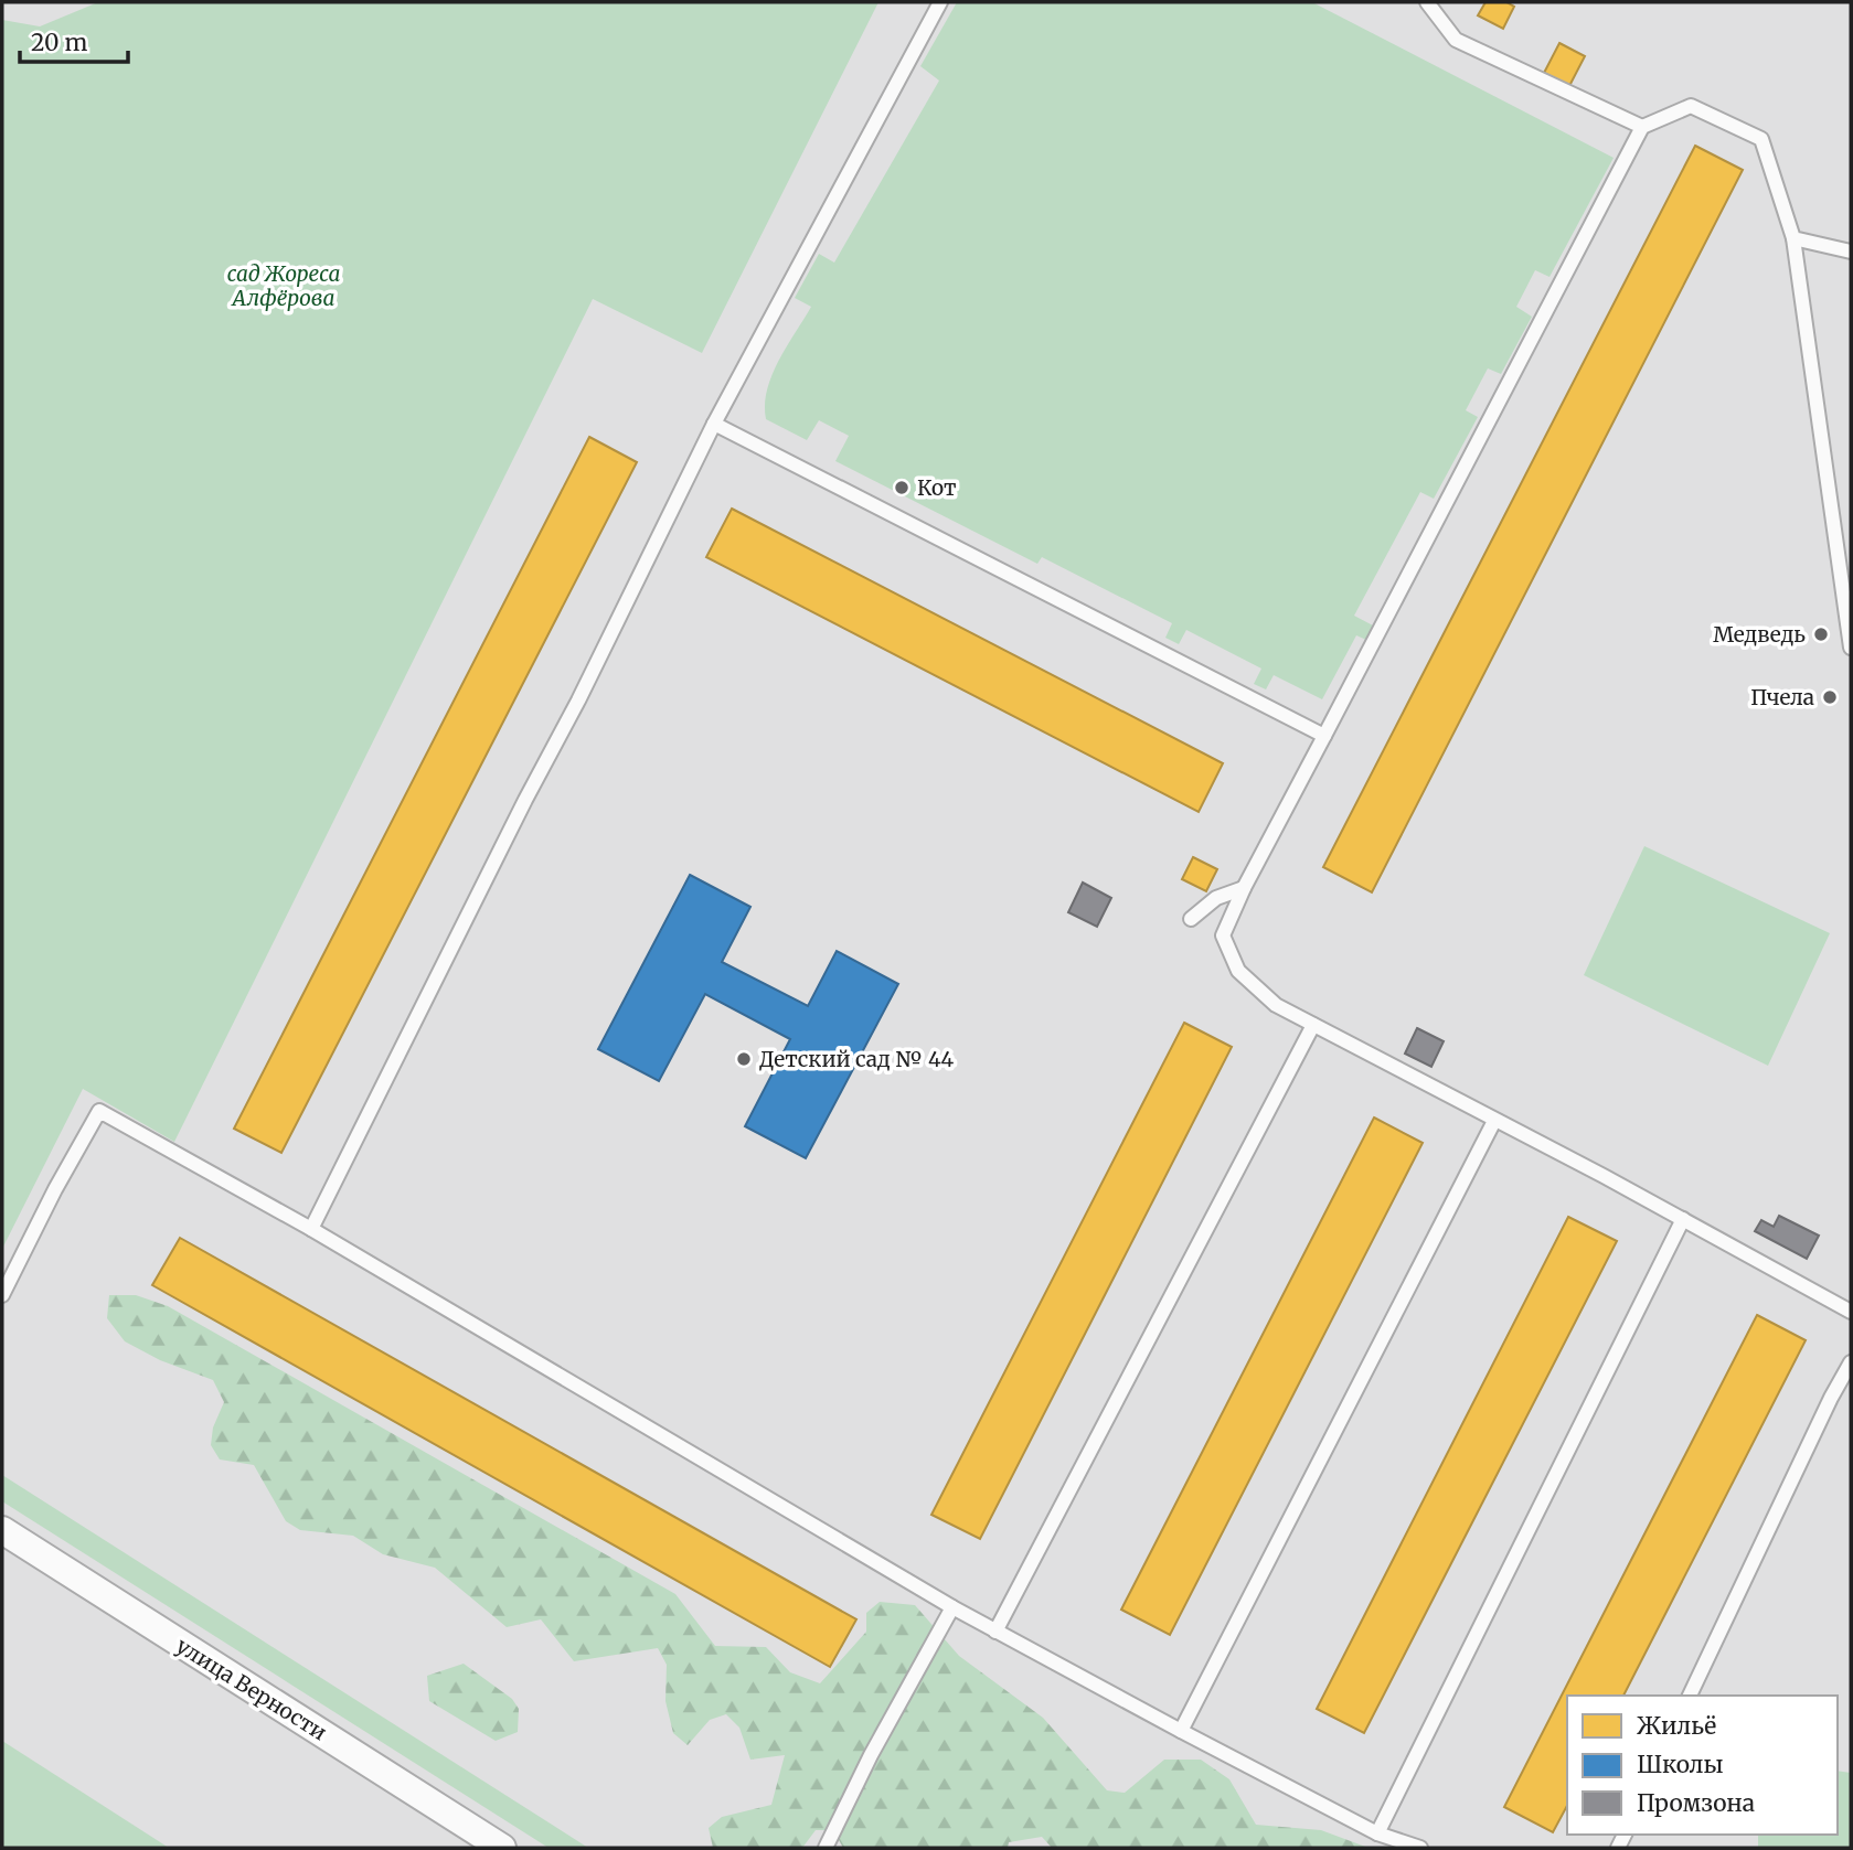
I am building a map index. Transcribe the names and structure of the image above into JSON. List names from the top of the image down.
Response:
{
  "streets": {
    "street": ["улица Верности"]
  },
  "parks": ["сад Жореса Алфёрова"],
  "places": [
    "Кот",
    "Медведь",
    "Пчела",
    "Детский сад № 44"
  ],
  "legend": ["Жильё", "Школы", "Промзона"],
  "scale_bar": "20 m"
}
